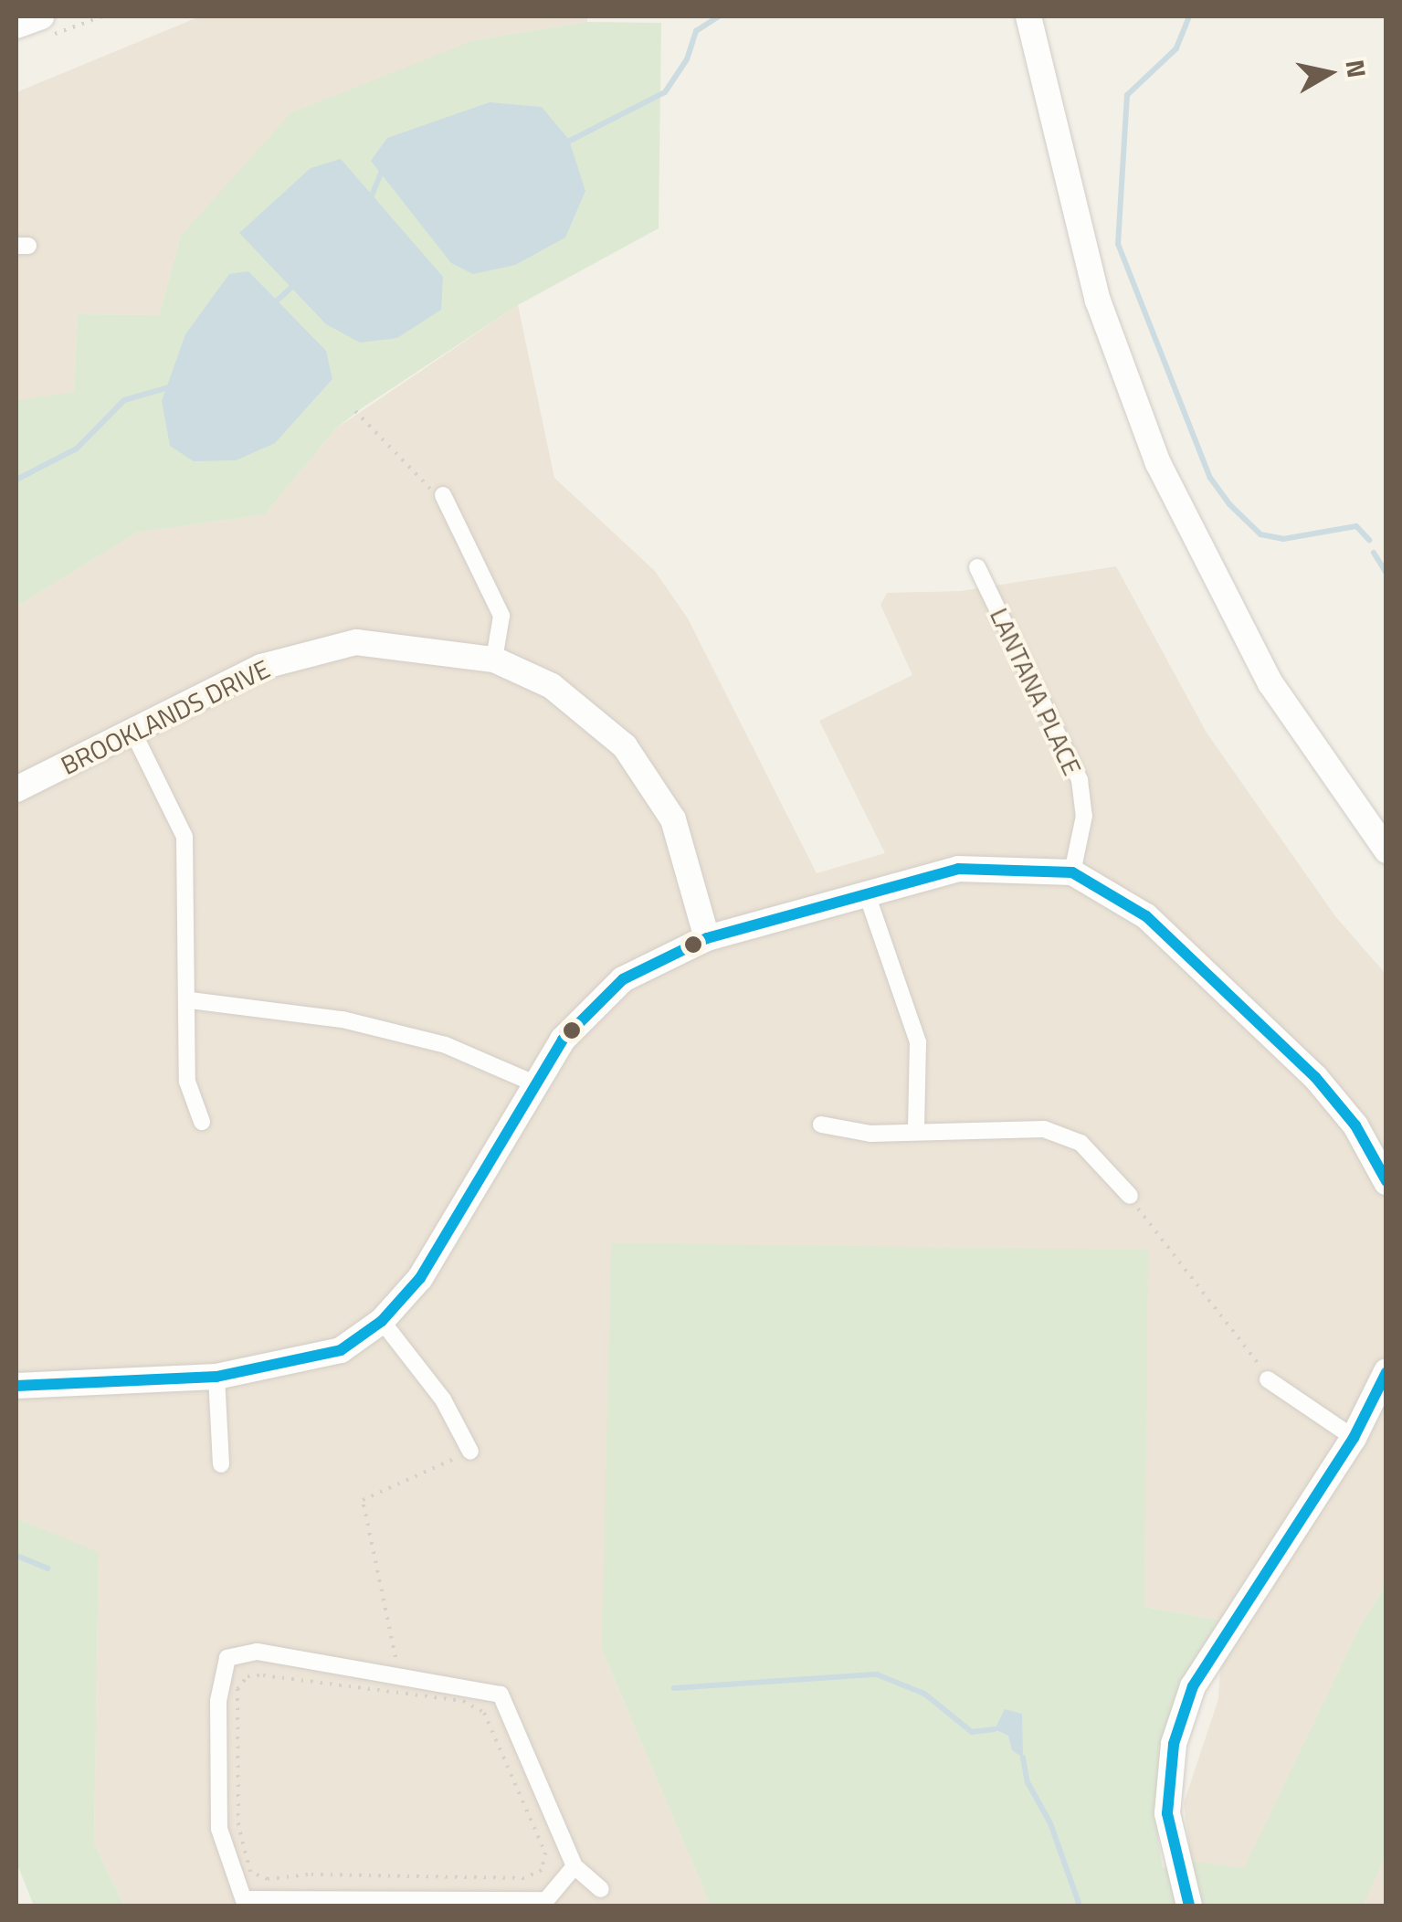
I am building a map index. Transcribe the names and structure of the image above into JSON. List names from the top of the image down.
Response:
{
  "streets": {
    "street": ["LANTANA PLACE", "BROOKLANDS DRIVE"]
  },
  "north": "right"
}
